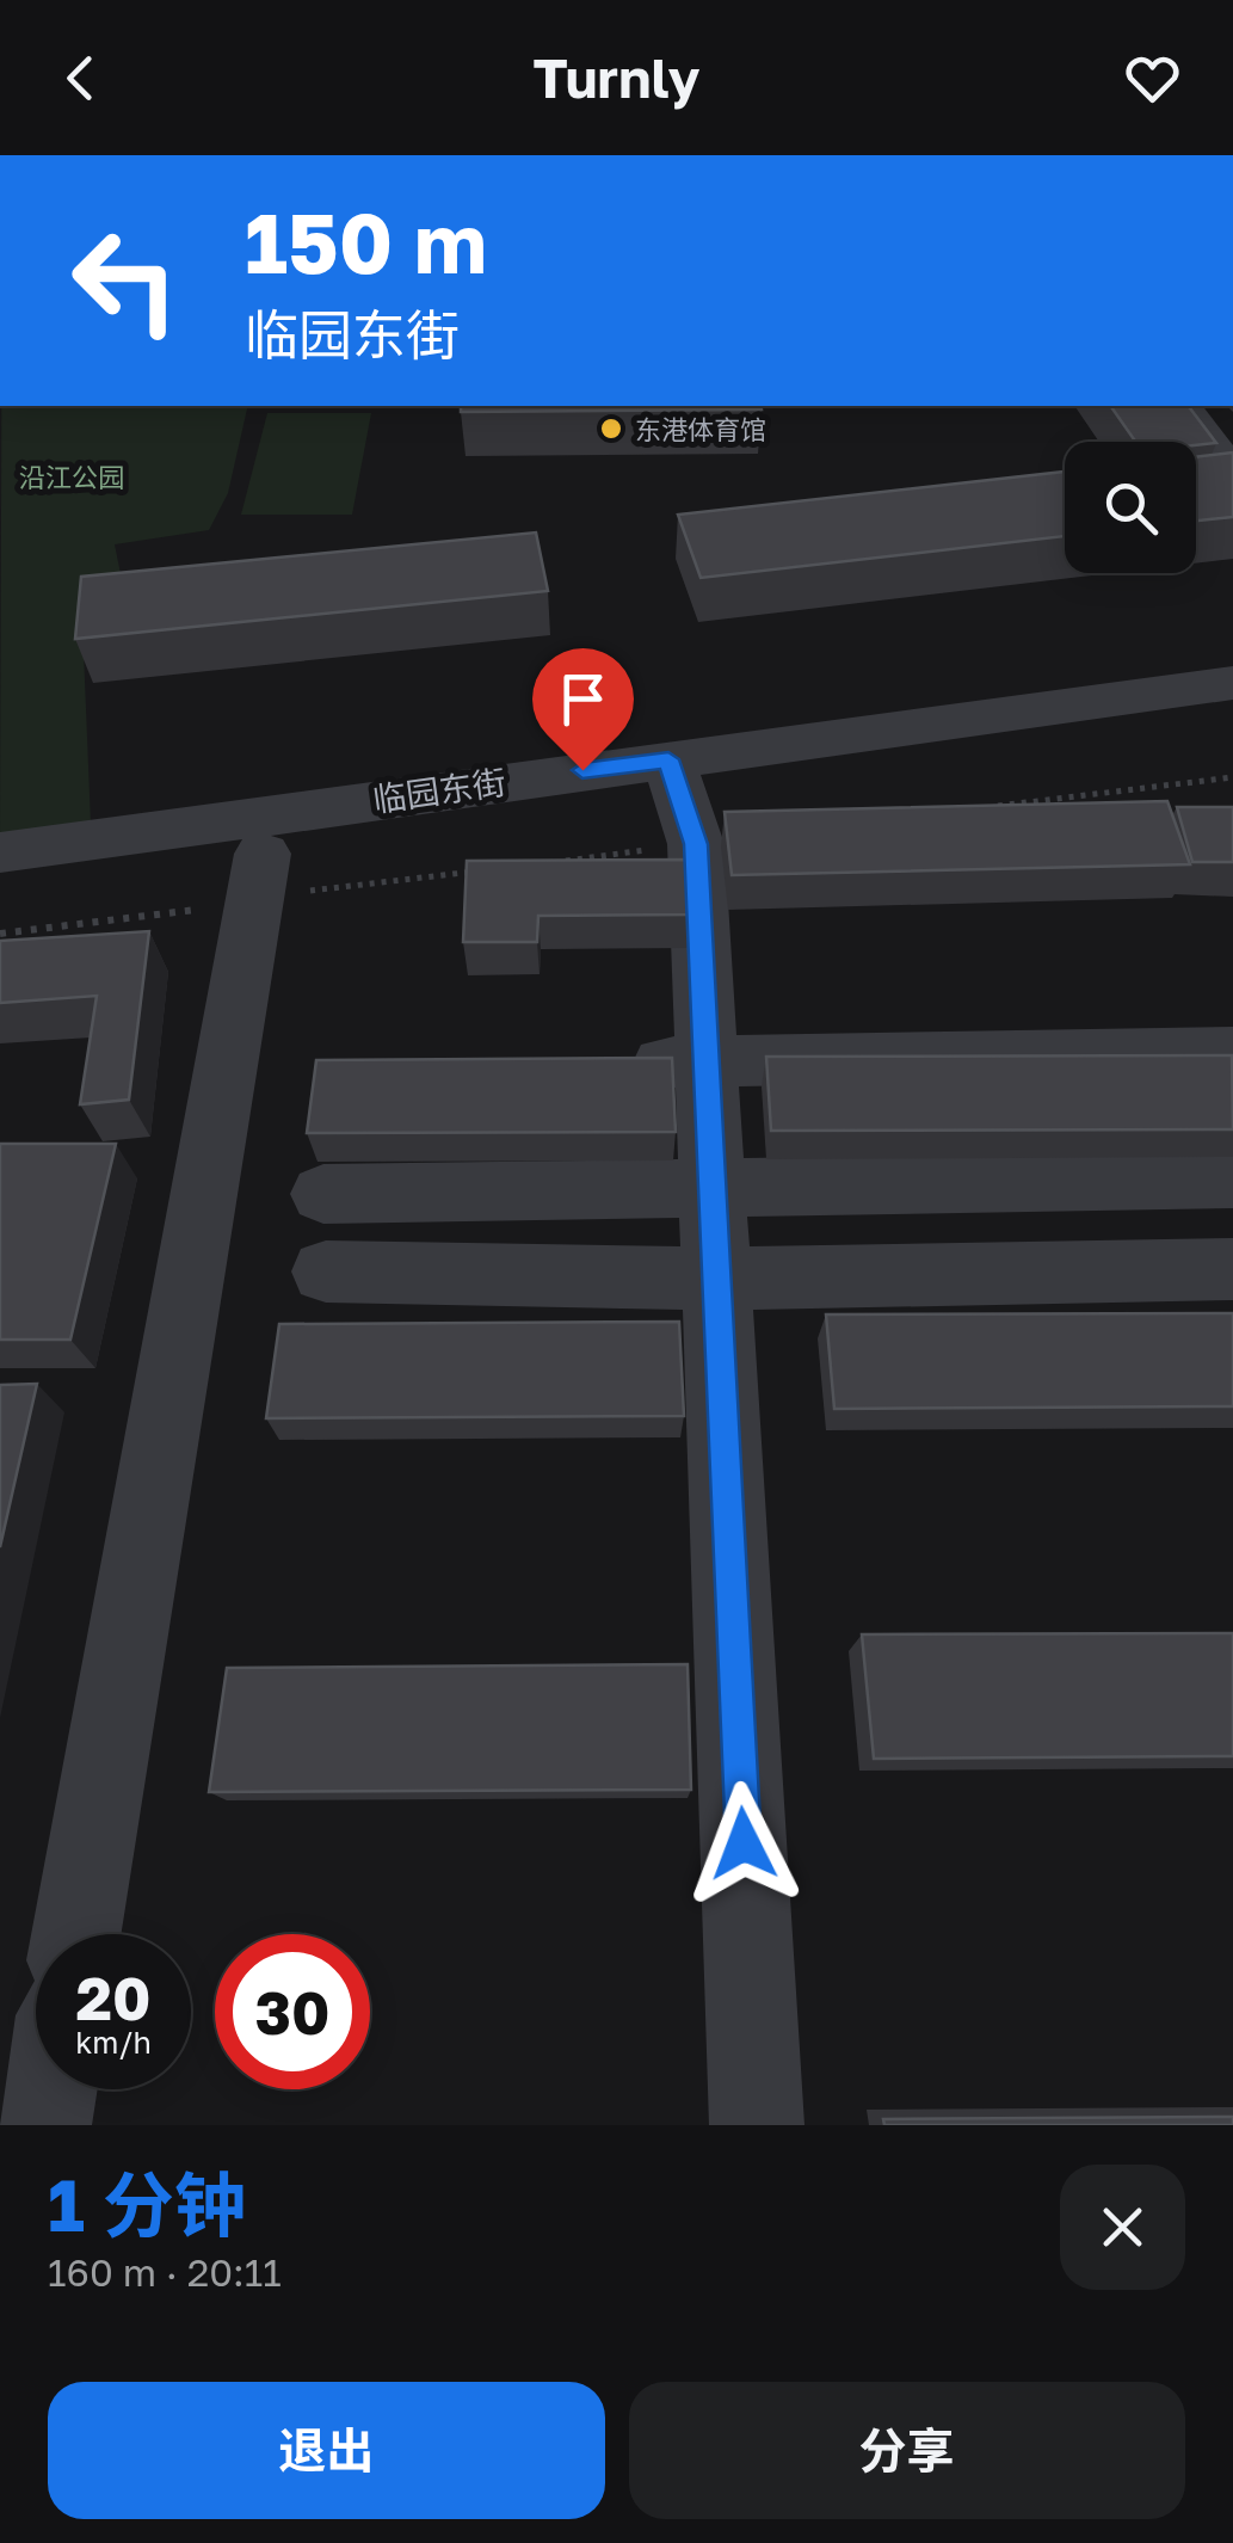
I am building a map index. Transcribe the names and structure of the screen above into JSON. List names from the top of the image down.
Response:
{
  "streets": {
    "street": ["临园东街"]
  },
  "parks": ["沿江公园"],
  "places": ["东港体育馆"],
  "page": {
    "header": "Turnly",
    "turn": ["150 m", "临园东街"],
    "speed": "20 km/h",
    "limit": "30",
    "heading": ["1 分钟", "160 m · 20:11"],
    "buttons": ["退出", "分享"]
  }
}
